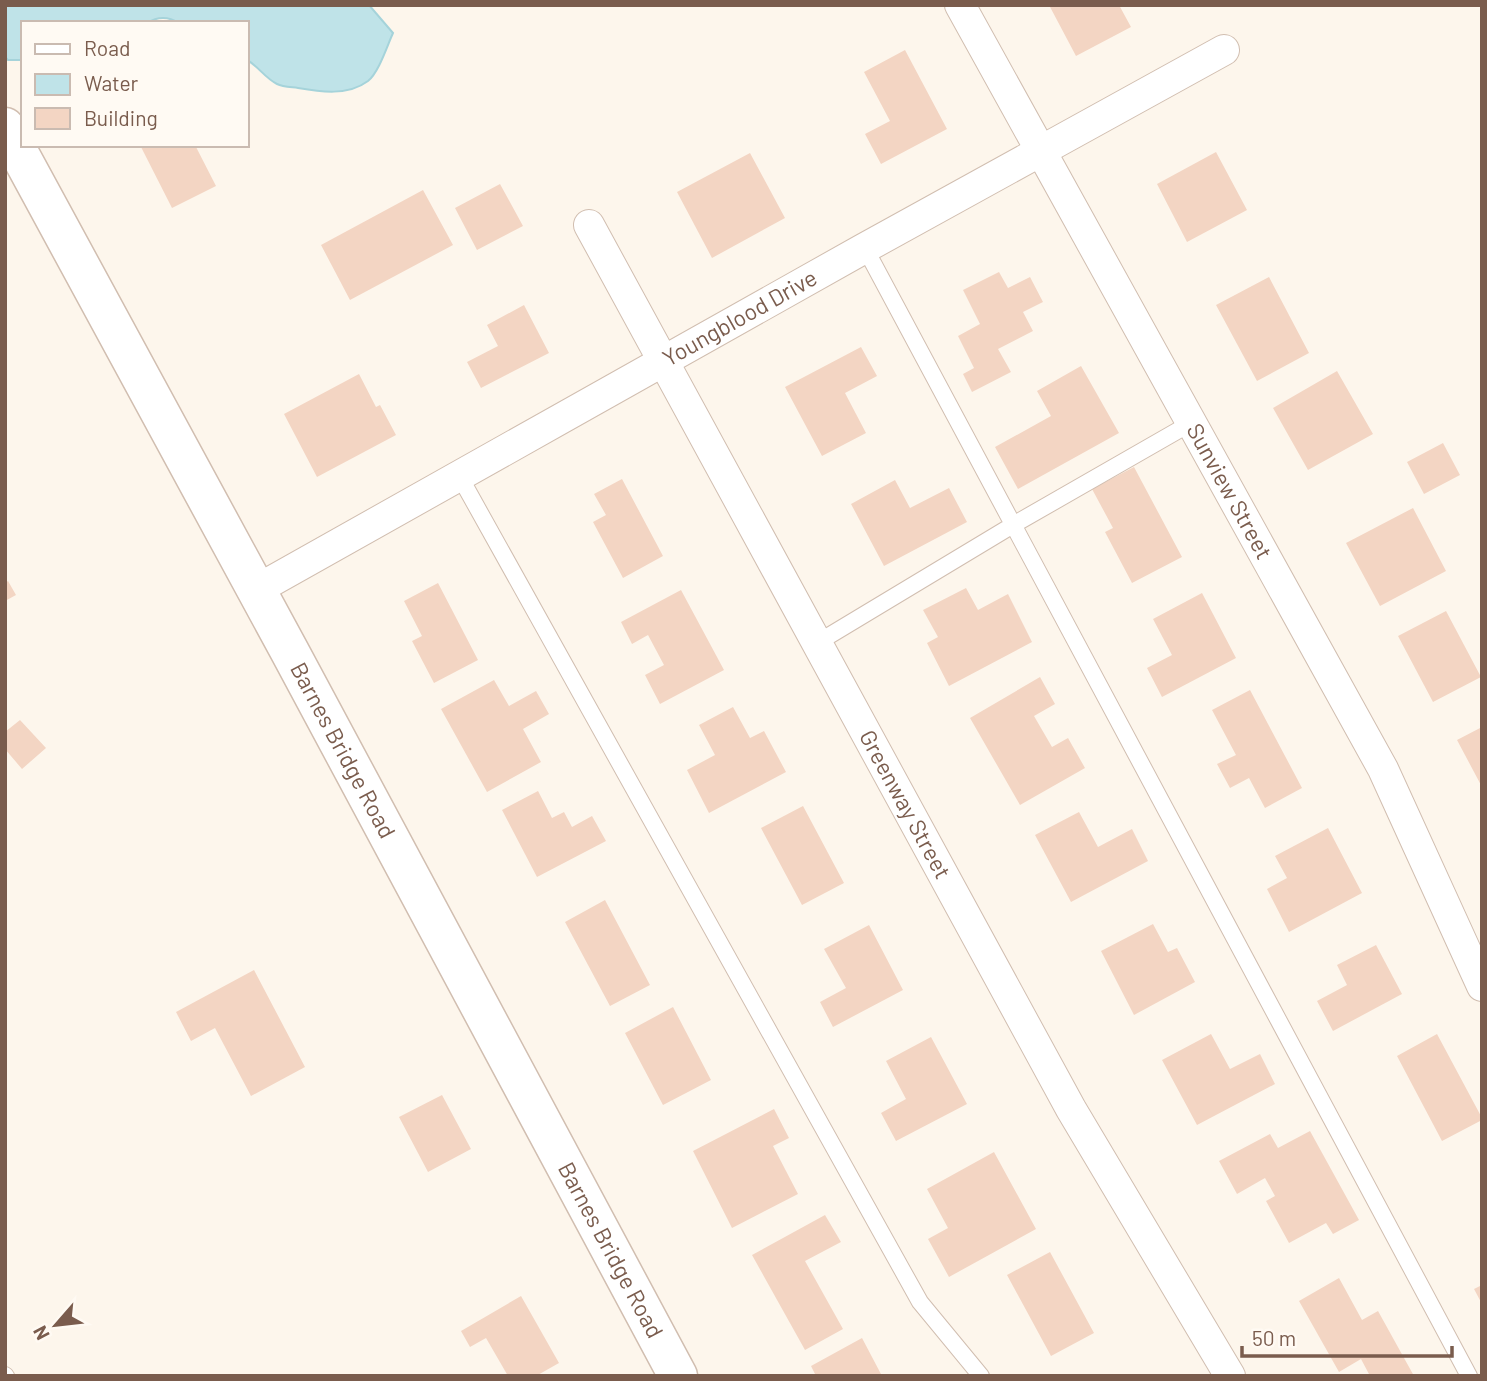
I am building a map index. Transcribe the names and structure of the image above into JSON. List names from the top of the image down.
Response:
{
  "streets": {
    "street": [
      "Youngblood Drive",
      "Sunview Street",
      "Barnes Bridge Road",
      "Greenway Street"
    ]
  },
  "crossings": [
    ["Youngblood Drive", "Sunview Street"],
    ["Youngblood Drive", "Barnes Bridge Road"],
    ["Youngblood Drive", "Greenway Street"]
  ],
  "legend": ["Road", "Water", "Building"],
  "scale_bar": "50 m",
  "north": "bottom left"
}
